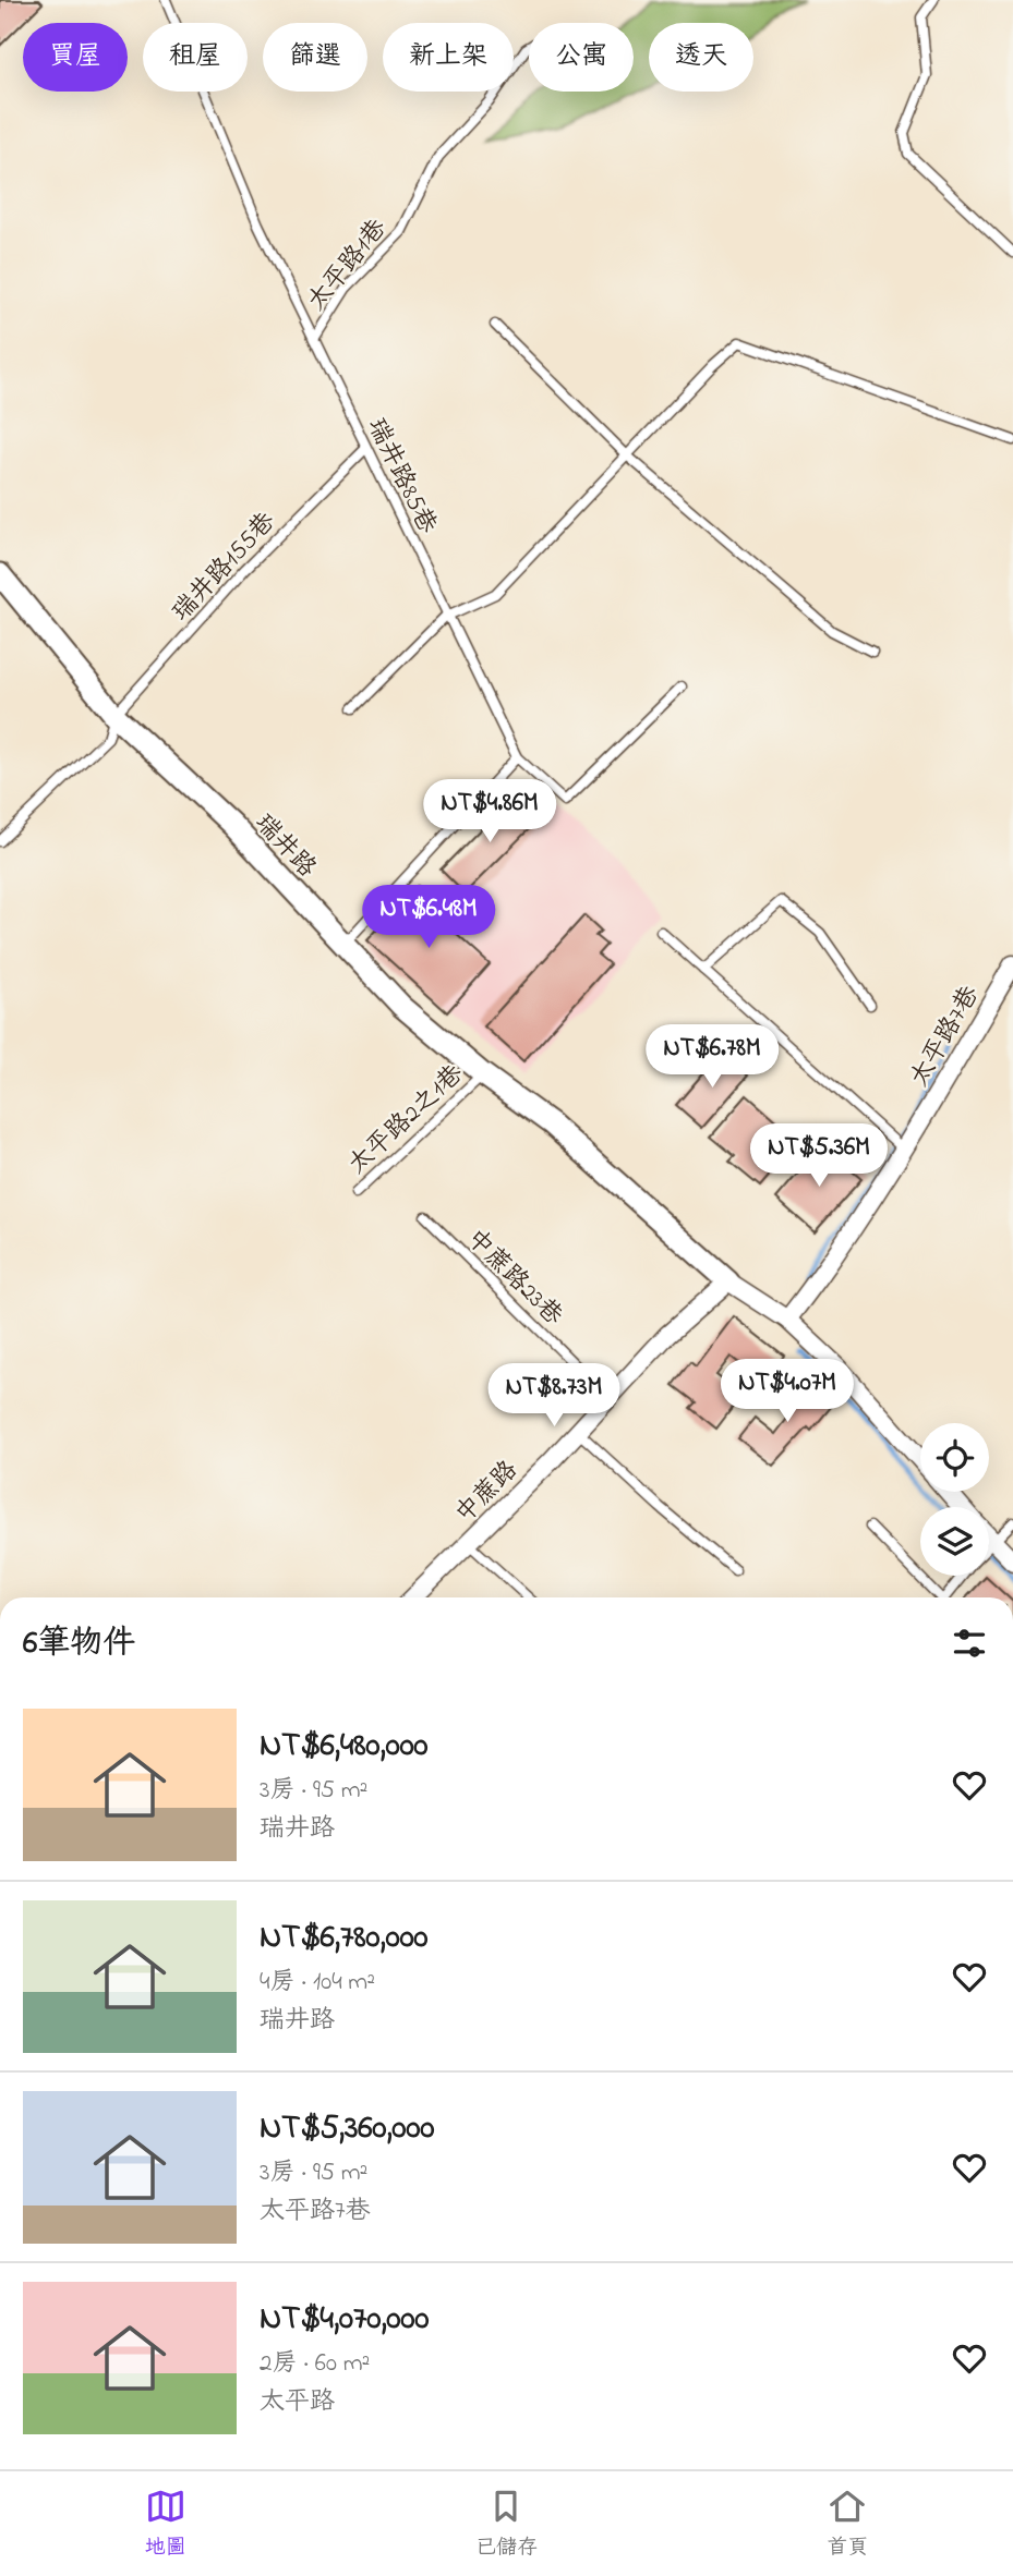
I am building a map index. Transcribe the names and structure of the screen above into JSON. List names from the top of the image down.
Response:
{
  "streets": {
    "street": ["瑞井路", "太平路7巷", "中蔗路"],
    "lane": [
      "太平路1巷",
      "瑞井路85巷",
      "瑞井路155巷",
      "太平路2之1巷",
      "中蔗路23巷"
    ]
  },
  "crossings": [
    ["太平路1巷", "瑞井路85巷"],
    ["瑞井路85巷", "瑞井路155巷"],
    ["瑞井路155巷", "瑞井路"],
    ["瑞井路", "太平路2之1巷"],
    ["瑞井路", "中蔗路"],
    ["中蔗路23巷", "中蔗路"]
  ],
  "page": {
    "chip": [
      "買屋",
      "租屋",
      "篩選",
      "新上架",
      "公寓",
      "透天"
    ],
    "price": [
      "NT$4.86M",
      "NT$6.48M",
      "NT$6.78M",
      "NT$5.36M",
      "NT$4.07M",
      "NT$8.73M"
    ],
    "heading": "6筆物件",
    "list": [
      {
        "name": "NT$6,480,000",
        "note": "3房 · 95 m² · 瑞井路"
      },
      {
        "name": "NT$6,780,000",
        "note": "4房 · 104 m² · 瑞井路"
      },
      {
        "name": "NT$5,360,000",
        "note": "3房 · 95 m² · 太平路7巷"
      },
      {
        "name": "NT$4,070,000",
        "note": "2房 · 60 m² · 太平路"
      }
    ],
    "tabs": ["地圖", "已儲存", "首頁"]
  }
}
